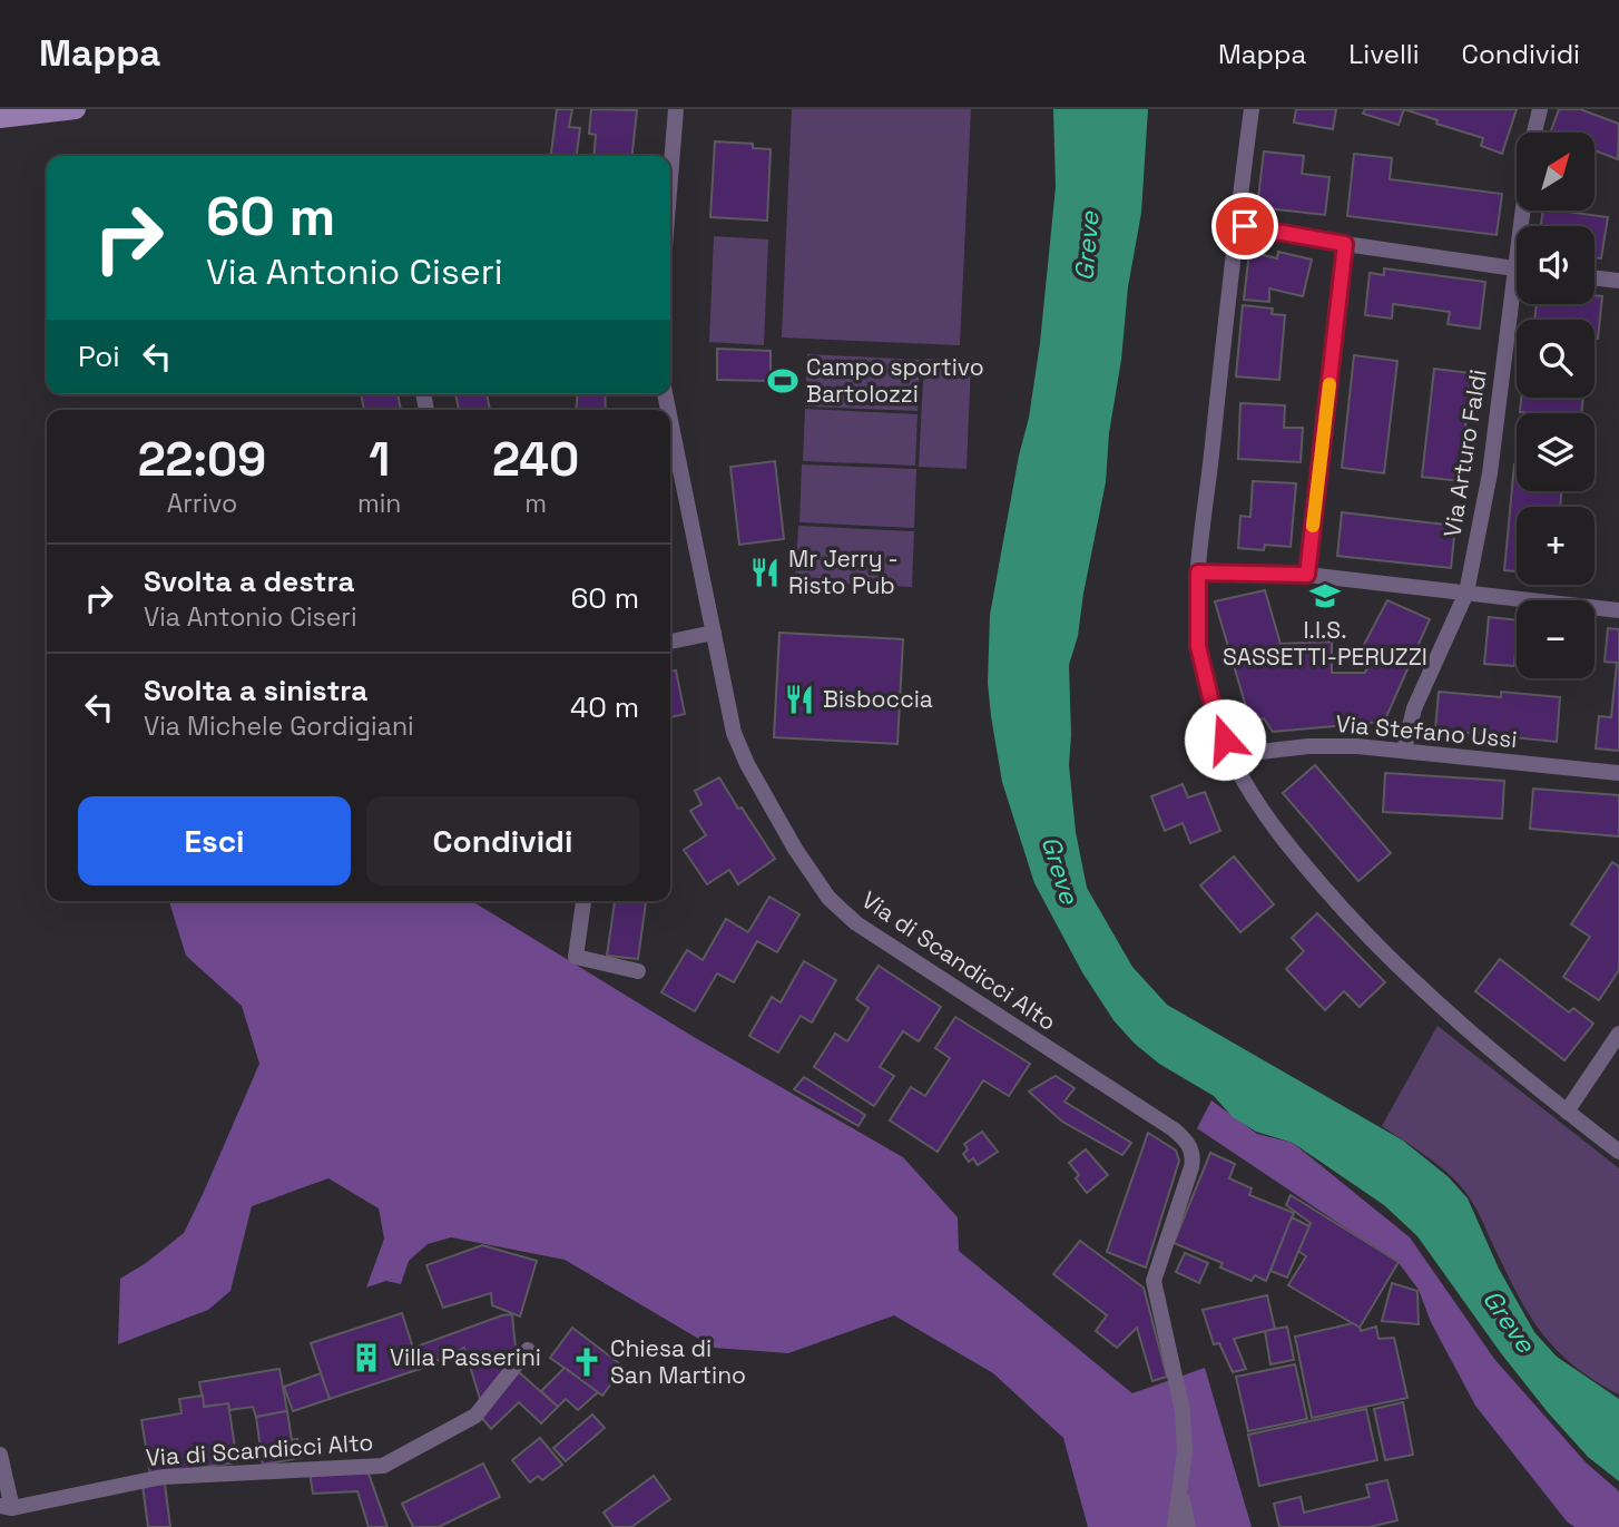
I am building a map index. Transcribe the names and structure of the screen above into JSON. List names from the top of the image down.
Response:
{
  "streets": {
    "street": ["Via Arturo Faldi", "Via Stefano Ussi", "Via di Scandicci Alto"]
  },
  "crossings": [
    ["Via Arturo Faldi", "Via Stefano Ussi"]
  ],
  "water": ["Greve"],
  "places": {
    "sports": ["Campo sportivo Bartolozzi"],
    "restaurant": ["Mr Jerry - Risto Pub", "Bisboccia"],
    "school or university": ["I.I.S. SASSETTI-PERUZZI"],
    "building": ["Villa Passerini"],
    "church": ["Chiesa di San Martino"]
  },
  "north": "top right",
  "page": {
    "header": "Mappa",
    "nav": ["Mappa", "Livelli", "Condividi"],
    "map_buttons": ["+", "−"],
    "turn": ["60 m", "Via Antonio Ciseri"],
    "then": "Poi",
    "eta": [
      "22:09",
      "Arrivo",
      "1",
      "min",
      "240",
      "m"
    ],
    "list": [
      {
        "name": "Svolta a destra",
        "note": "Via Antonio Ciseri",
        "value": "60 m"
      },
      {
        "name": "Svolta a sinistra",
        "note": "Via Michele Gordigiani",
        "value": "40 m"
      }
    ],
    "buttons": ["Esci", "Condividi"]
  }
}
